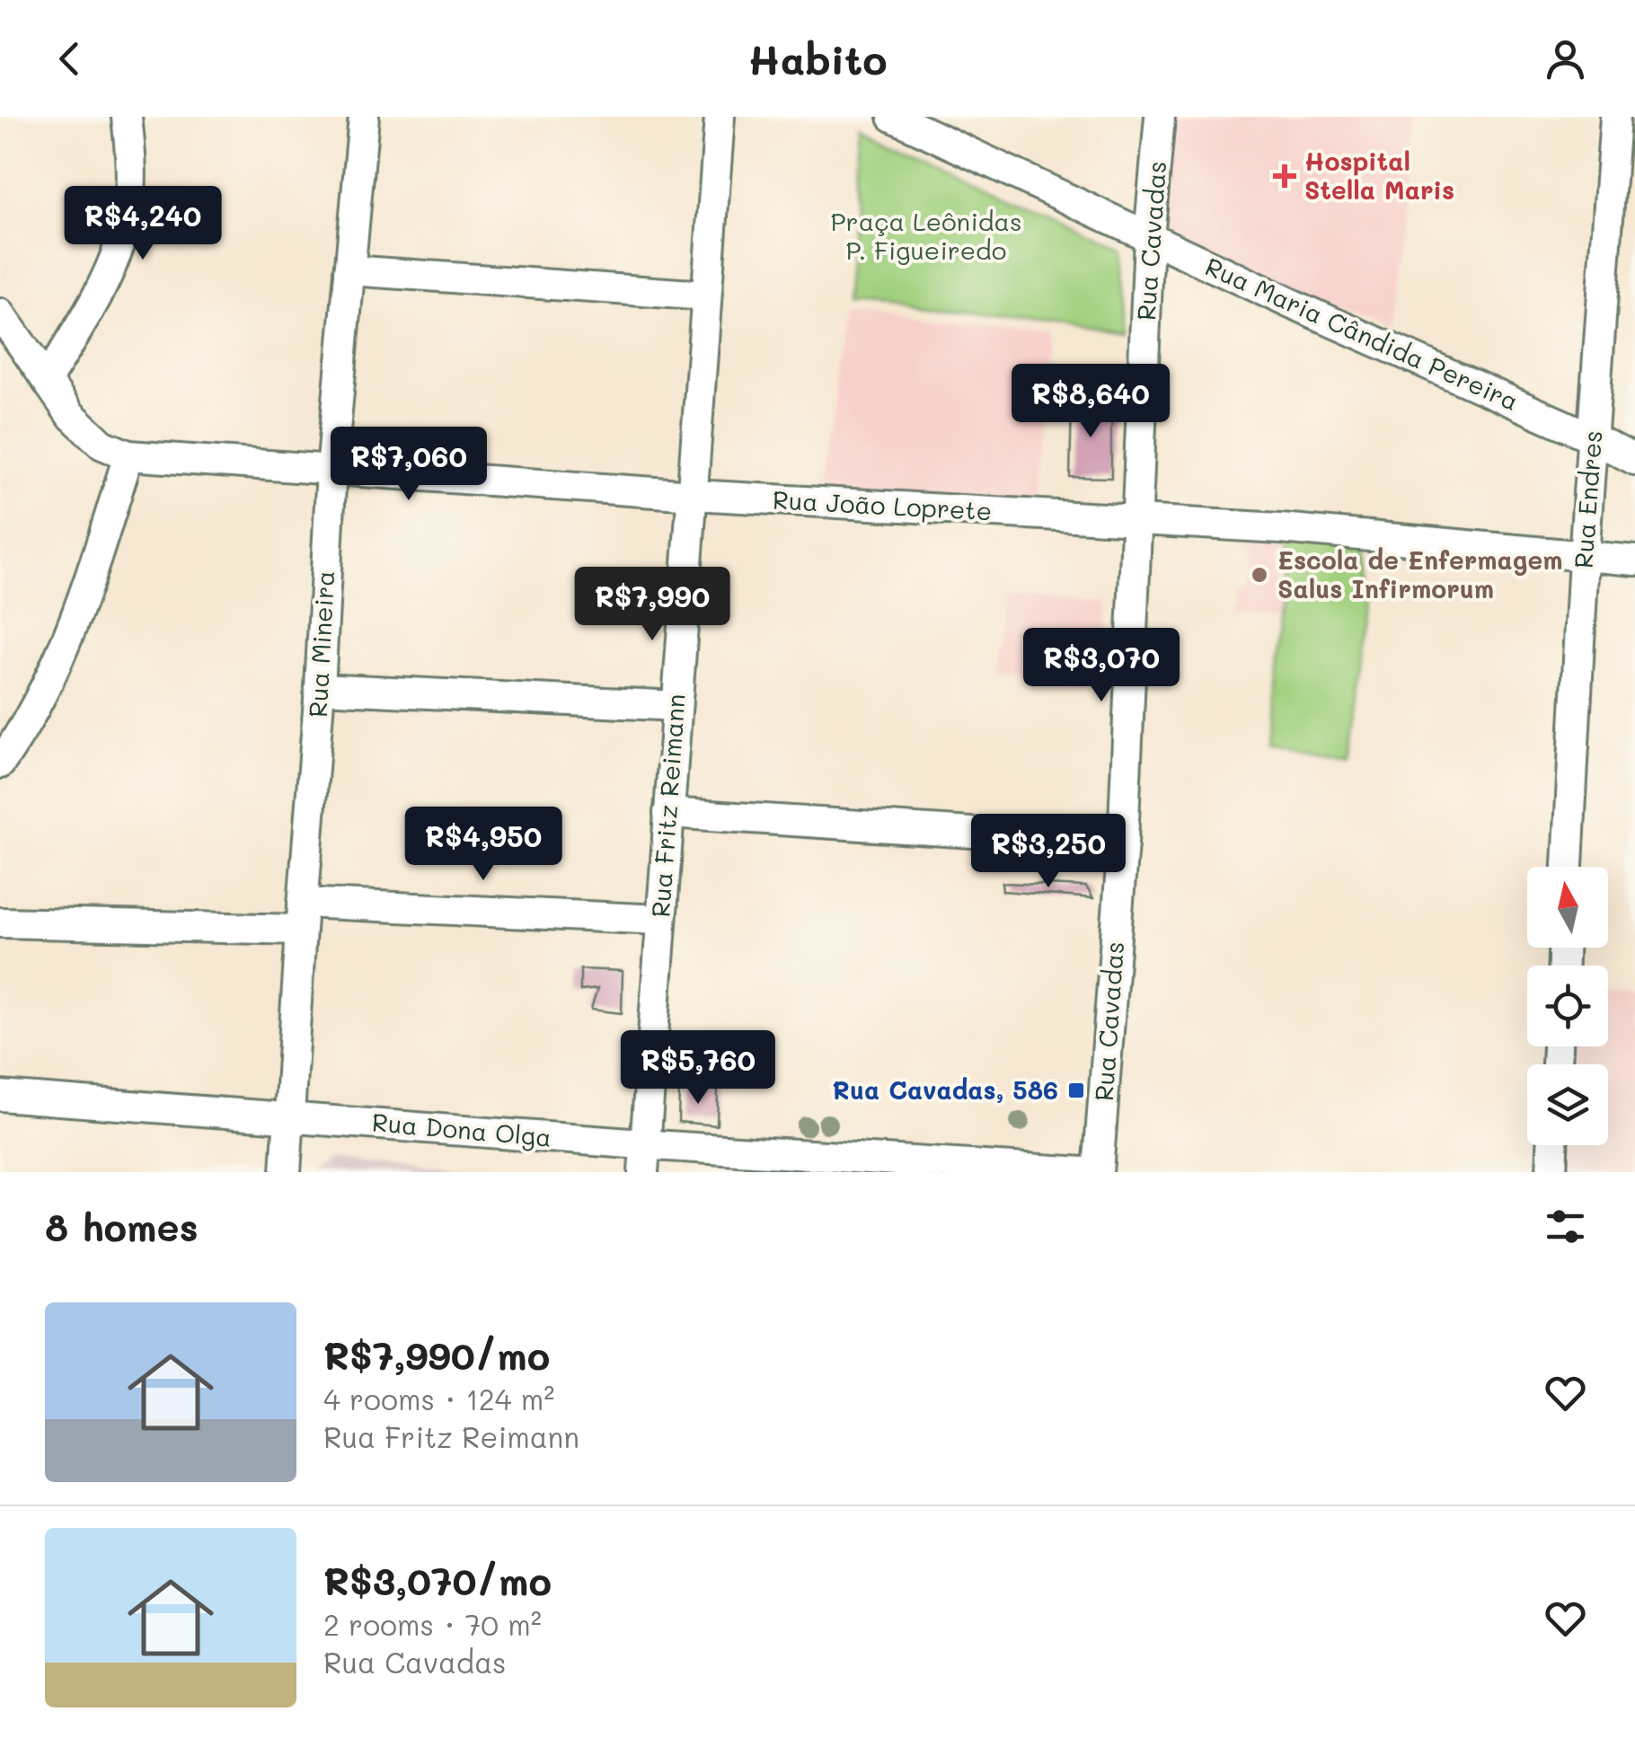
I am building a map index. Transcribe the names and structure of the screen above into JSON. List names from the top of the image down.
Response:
{
  "streets": {
    "street": [
      "Rua Cavadas",
      "Rua Maria Cândida Pereira",
      "Rua Endres",
      "Rua João Loprete",
      "Rua Mineira",
      "Rua Fritz Reimann",
      "Rua Dona Olga"
    ]
  },
  "crossings": [
    ["Rua Cavadas", "Rua Maria Cândida Pereira"],
    ["Rua Cavadas", "Rua João Loprete"],
    ["Rua Maria Cândida Pereira", "Rua Endres"],
    ["Rua Endres", "Rua João Loprete"],
    ["Rua João Loprete", "Rua Mineira"],
    ["Rua João Loprete", "Rua Fritz Reimann"],
    ["Rua Mineira", "Rua Dona Olga"],
    ["Rua Fritz Reimann", "Rua Dona Olga"]
  ],
  "parks": ["Praça Leônidas P. Figueiredo"],
  "places": {
    "health": ["Hospital Stella Maris"],
    "other": ["Escola de Enfermagem Salus Infirmorum"],
    "transit": ["Rua Cavadas, 586"]
  },
  "north": "top",
  "page": {
    "header": "Habito",
    "price": [
      "R$4,240",
      "R$8,640",
      "R$7,060",
      "R$7,990",
      "R$3,070",
      "R$4,950",
      "R$3,250",
      "R$5,760"
    ],
    "heading": "8 homes",
    "list": [
      {
        "name": "R$7,990/mo",
        "note": "4 rooms · 124 m² · Rua Fritz Reimann"
      },
      {
        "name": "R$3,070/mo",
        "note": "2 rooms · 70 m² · Rua Cavadas"
      }
    ]
  }
}
